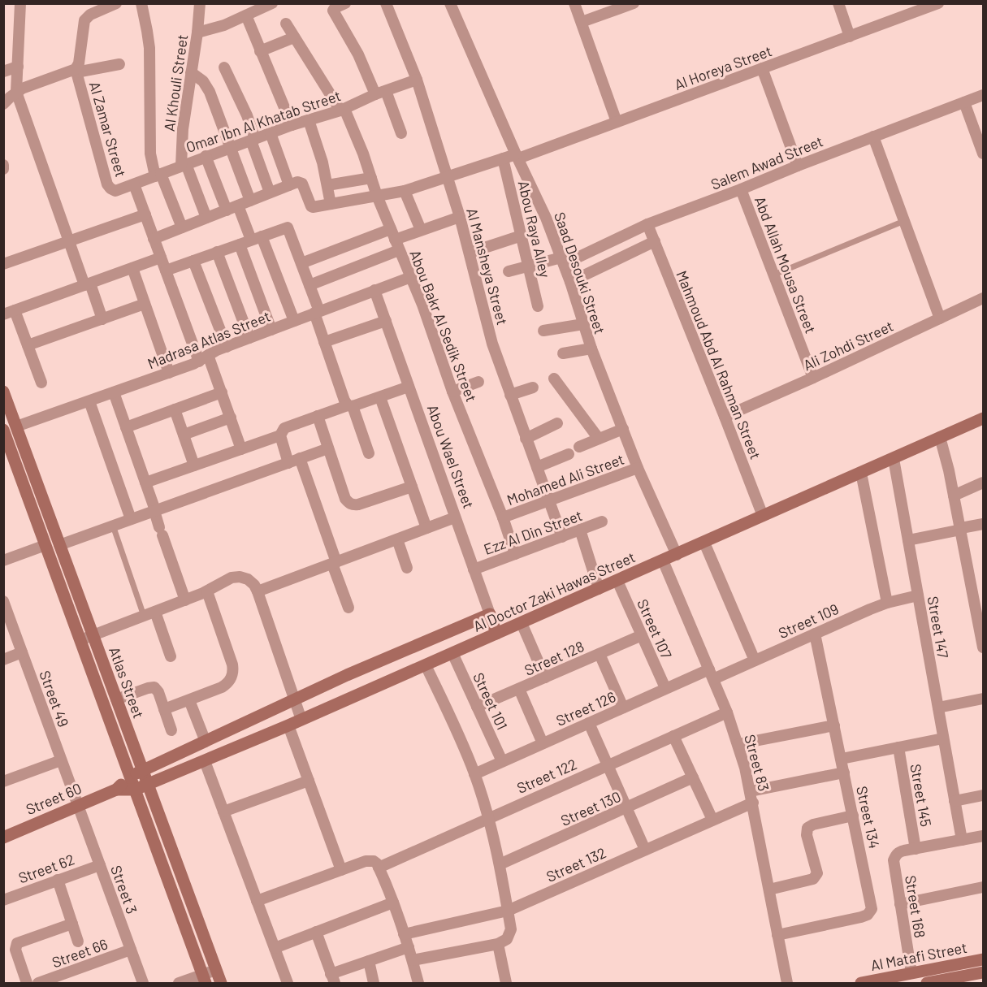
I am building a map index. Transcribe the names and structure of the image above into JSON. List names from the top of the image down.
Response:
{
  "streets": {
    "street": [
      "Al Horeya Street",
      "Al Khouli Street",
      "Omar Ibn Al Khatab Street",
      "Al Zamar Street",
      "Salem Awad Street",
      "Abou Raya Alley",
      "Abd Allah Mousa Street",
      "Al Mansheya Street",
      "Saad Desouki Street",
      "Abou Bakr Al Sedik Street",
      "Madrasa Atlas Street",
      "Ali Zohdi Street",
      "Mahmoud Abd Al Rahman Street",
      "Abou Wael Street",
      "Mohamed Ali Street",
      "Ezz Al Din Street",
      "Al Doctor Zaki Hawas Street",
      "Street 109",
      "Street 147",
      "Street 107",
      "Street 128",
      "Atlas Street",
      "Street 49",
      "Street 101",
      "Street 126",
      "Street 83",
      "Street 122",
      "Street 145",
      "Street 60",
      "Street 130",
      "Street 134",
      "Street 132",
      "Street 62",
      "Street 3",
      "Street 168",
      "Street 66",
      "Al Matafi Street"
    ]
  },
  "crossings": [
    ["Al Horeya Street", "Abou Raya Alley"],
    ["Al Horeya Street", "Al Mansheya Street"],
    ["Al Horeya Street", "Saad Desouki Street"],
    ["Al Horeya Street", "Abou Bakr Al Sedik Street"],
    ["Al Khouli Street", "Omar Ibn Al Khatab Street"],
    ["Omar Ibn Al Khatab Street", "Al Zamar Street"],
    ["Omar Ibn Al Khatab Street", "Al Mansheya Street"],
    ["Omar Ibn Al Khatab Street", "Abou Bakr Al Sedik Street"],
    ["Salem Awad Street", "Abou Raya Alley"],
    ["Salem Awad Street", "Abd Allah Mousa Street"],
    ["Salem Awad Street", "Saad Desouki Street"],
    ["Salem Awad Street", "Mahmoud Abd Al Rahman Street"],
    ["Abd Allah Mousa Street", "Ali Zohdi Street"],
    ["Al Mansheya Street", "Mohamed Ali Street"],
    ["Al Mansheya Street", "Ezz Al Din Street"],
    ["Saad Desouki Street", "Mohamed Ali Street"],
    ["Saad Desouki Street", "Al Doctor Zaki Hawas Street"],
    ["Abou Bakr Al Sedik Street", "Madrasa Atlas Street"],
    ["Abou Bakr Al Sedik Street", "Mohamed Ali Street"],
    ["Abou Bakr Al Sedik Street", "Ezz Al Din Street"],
    ["Madrasa Atlas Street", "Abou Wael Street"],
    ["Madrasa Atlas Street", "Atlas Street"],
    ["Ali Zohdi Street", "Mahmoud Abd Al Rahman Street"],
    ["Mahmoud Abd Al Rahman Street", "Al Doctor Zaki Hawas Street"],
    ["Abou Wael Street", "Ezz Al Din Street"],
    ["Abou Wael Street", "Al Doctor Zaki Hawas Street"],
    ["Al Doctor Zaki Hawas Street", "Street 147"],
    ["Al Doctor Zaki Hawas Street", "Street 107"],
    ["Al Doctor Zaki Hawas Street", "Atlas Street"],
    ["Al Doctor Zaki Hawas Street", "Street 101"],
    ["Al Doctor Zaki Hawas Street", "Street 83"],
    ["Al Doctor Zaki Hawas Street", "Street 60"],
    ["Street 109", "Street 147"],
    ["Street 109", "Street 126"],
    ["Street 109", "Street 83"],
    ["Street 109", "Street 134"],
    ["Street 107", "Street 128"],
    ["Street 107", "Street 126"],
    ["Street 128", "Street 101"],
    ["Atlas Street", "Street 60"],
    ["Street 49", "Street 60"],
    ["Street 49", "Street 3"],
    ["Street 101", "Street 126"],
    ["Street 126", "Street 83"],
    ["Street 83", "Street 122"],
    ["Street 83", "Street 134"],
    ["Street 83", "Street 132"],
    ["Street 145", "Street 168"],
    ["Street 60", "Street 3"],
    ["Street 62", "Street 3"],
    ["Street 3", "Street 66"],
    ["Street 168", "Al Matafi Street"]
  ]
}
